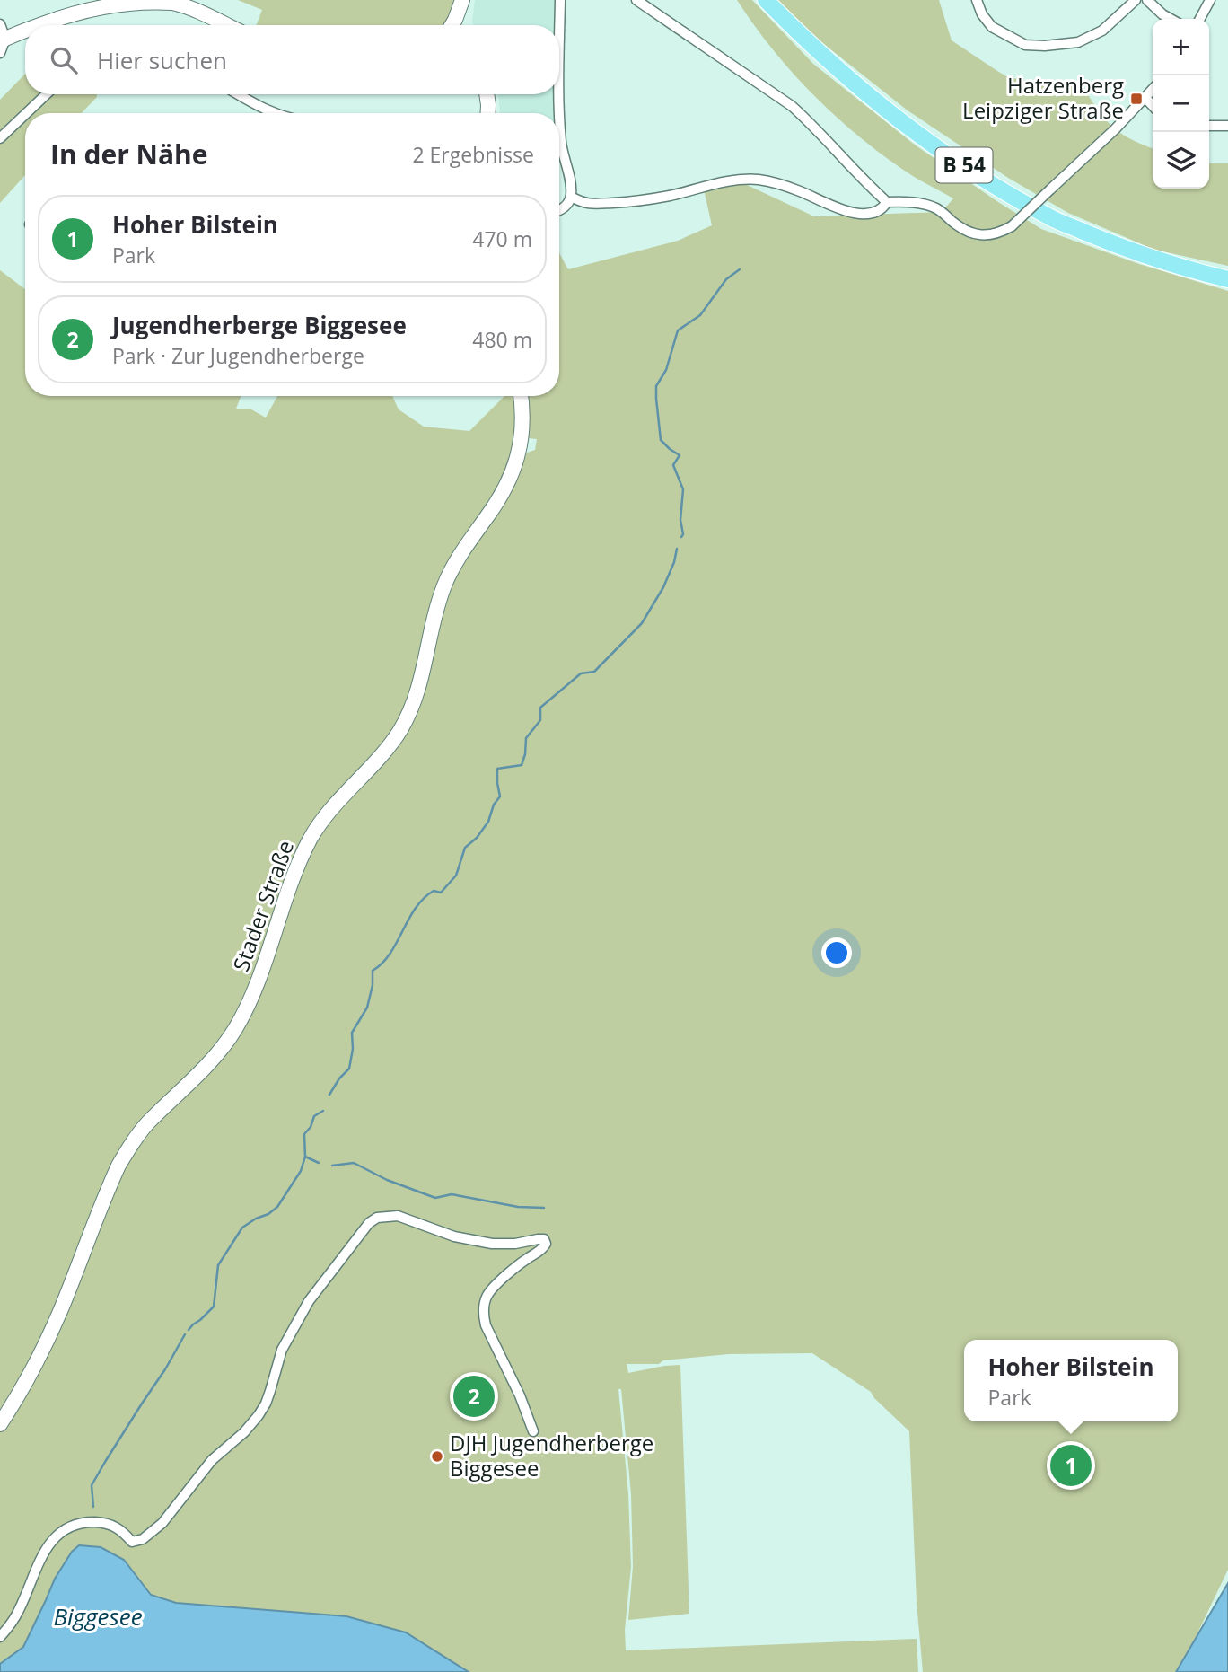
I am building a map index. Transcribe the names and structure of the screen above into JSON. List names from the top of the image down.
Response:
{
  "streets": {
    "main road": ["B 54"],
    "street": ["Stader Straße"]
  },
  "water": ["Biggesee"],
  "places": {
    "transit": ["Hatzenberg Leipziger Straße"],
    "other": ["DJH Jugendherberge Biggesee"]
  },
  "page": {
    "map_buttons": ["+", "−"],
    "search": "Hier suchen",
    "heading": ["In der Nähe", "2 Ergebnisse"],
    "list": [
      {
        "mark": "1",
        "name": "Hoher Bilstein",
        "note": "Park",
        "value": "470 m"
      },
      {
        "mark": "2",
        "name": "Jugendherberge Biggesee",
        "note": "Park · Zur Jugendherberge",
        "value": "480 m"
      }
    ],
    "popup": ["Hoher Bilstein", "Park"],
    "pins": ["2", "1"]
  }
}
